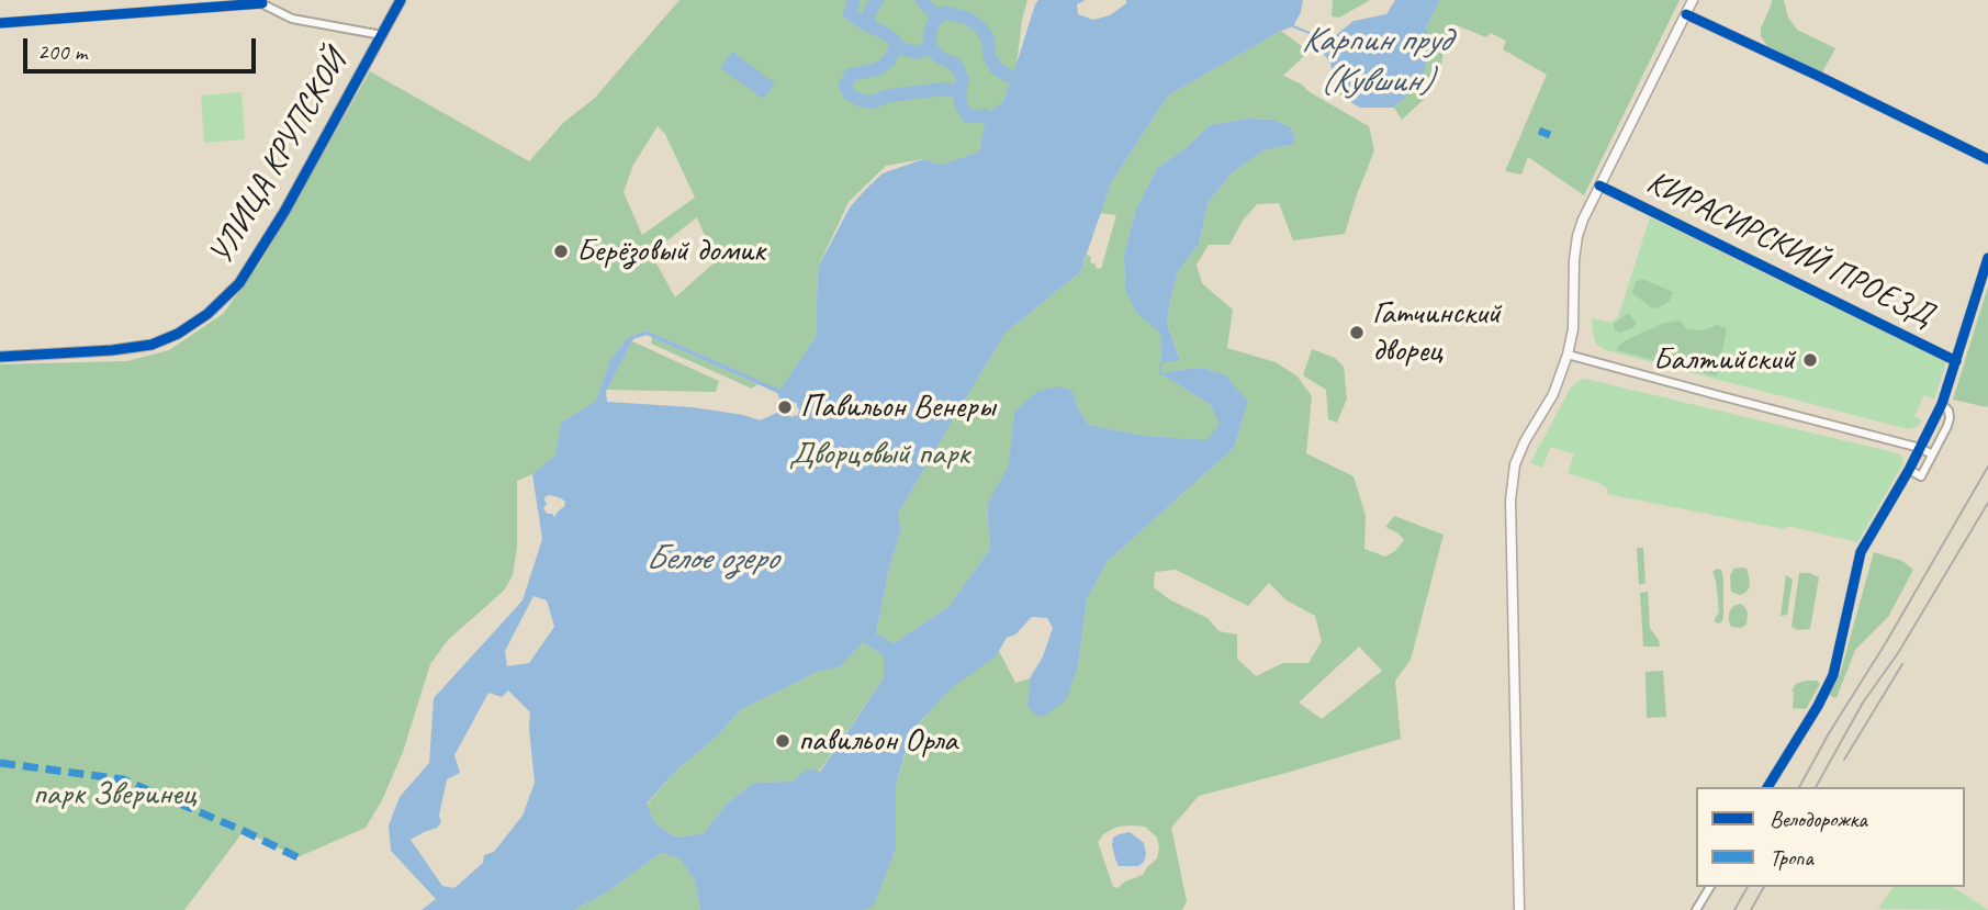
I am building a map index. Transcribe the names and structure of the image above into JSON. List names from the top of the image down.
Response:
{
  "streets": {
    "main road": ["УЛИЦА КРУПСКОЙ"],
    "street": ["КИРАСИРСКИЙ ПРОЕЗД"]
  },
  "water": ["Карпин пруд (Кувшин)", "Белое озеро"],
  "parks": ["Дворцовый парк", "парк Зверинец"],
  "places": [
    "Берёзовый домик",
    "Гатчинский дворец",
    "Балтийский",
    "Павильон Венеры",
    "павильон Орла"
  ],
  "legend": ["Велодорожка", "Тропа"],
  "scale_bar": "200 m"
}
